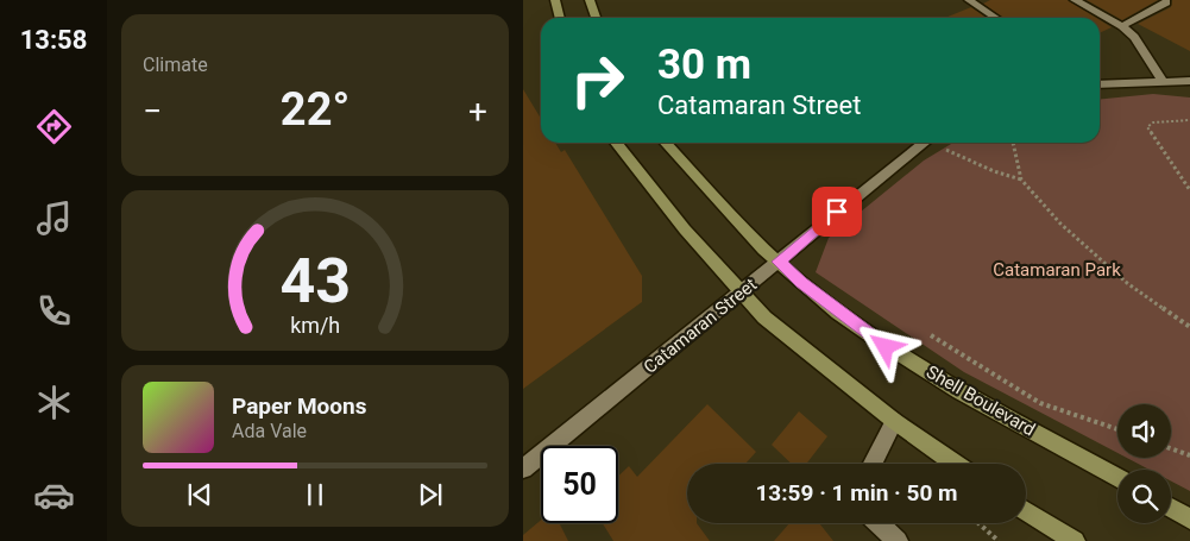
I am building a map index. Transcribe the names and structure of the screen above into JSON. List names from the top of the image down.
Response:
{
  "streets": {
    "main road": ["Shell Boulevard"],
    "street": ["Catamaran Street"]
  },
  "crossings": [
    ["Catamaran Street", "Shell Boulevard"]
  ],
  "parks": ["Catamaran Park"],
  "page": {
    "tabs": "13:58",
    "tile": "Climate",
    "turn": ["30 m", "Catamaran Street"],
    "heat": ["−", "22°", "+"],
    "song": ["Paper Moons", "Ada Vale"],
    "limit": "50",
    "trip": "13:59 · 1 min · 50 m",
    "gauge": ["43", "km/h"]
  }
}
